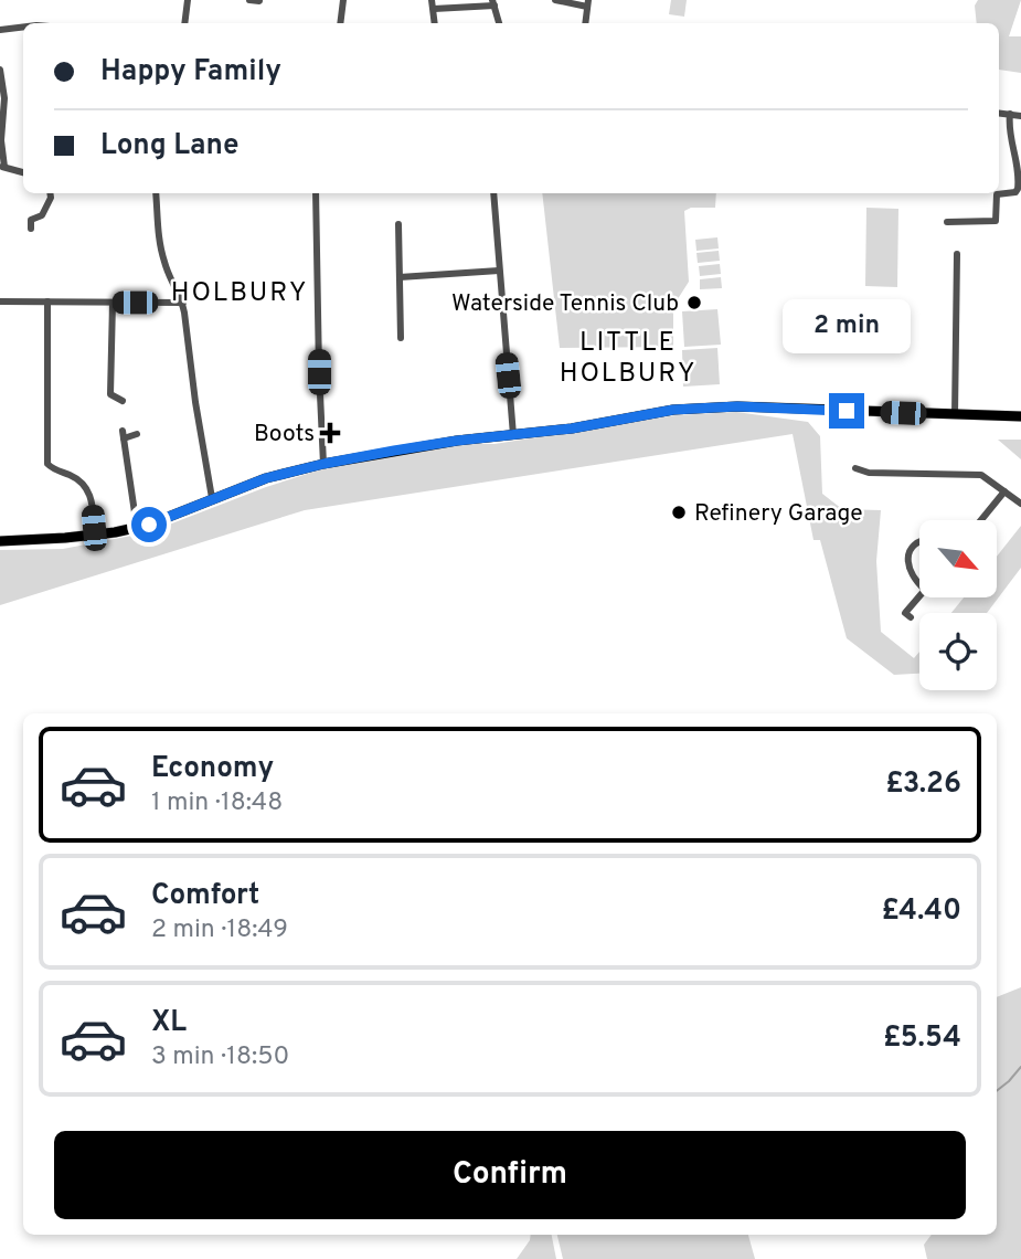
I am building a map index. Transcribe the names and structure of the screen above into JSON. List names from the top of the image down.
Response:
{
  "districts": ["HOLBURY", "LITTLE HOLBURY"],
  "places": {
    "other": ["Waterside Tennis Club", "Refinery Garage"],
    "health": ["Boots"]
  },
  "north": "bottom right",
  "page": {
    "banner": ["Happy Family", "Long Lane"],
    "bubble": "2 min",
    "list": [
      {
        "name": "Economy",
        "note": "1 min · 18:48",
        "value": "£3.26"
      },
      {
        "name": "Comfort",
        "note": "2 min · 18:49",
        "value": "£4.40"
      },
      {
        "name": "XL",
        "note": "3 min · 18:50",
        "value": "£5.54"
      }
    ],
    "buttons": "Confirm"
  }
}
